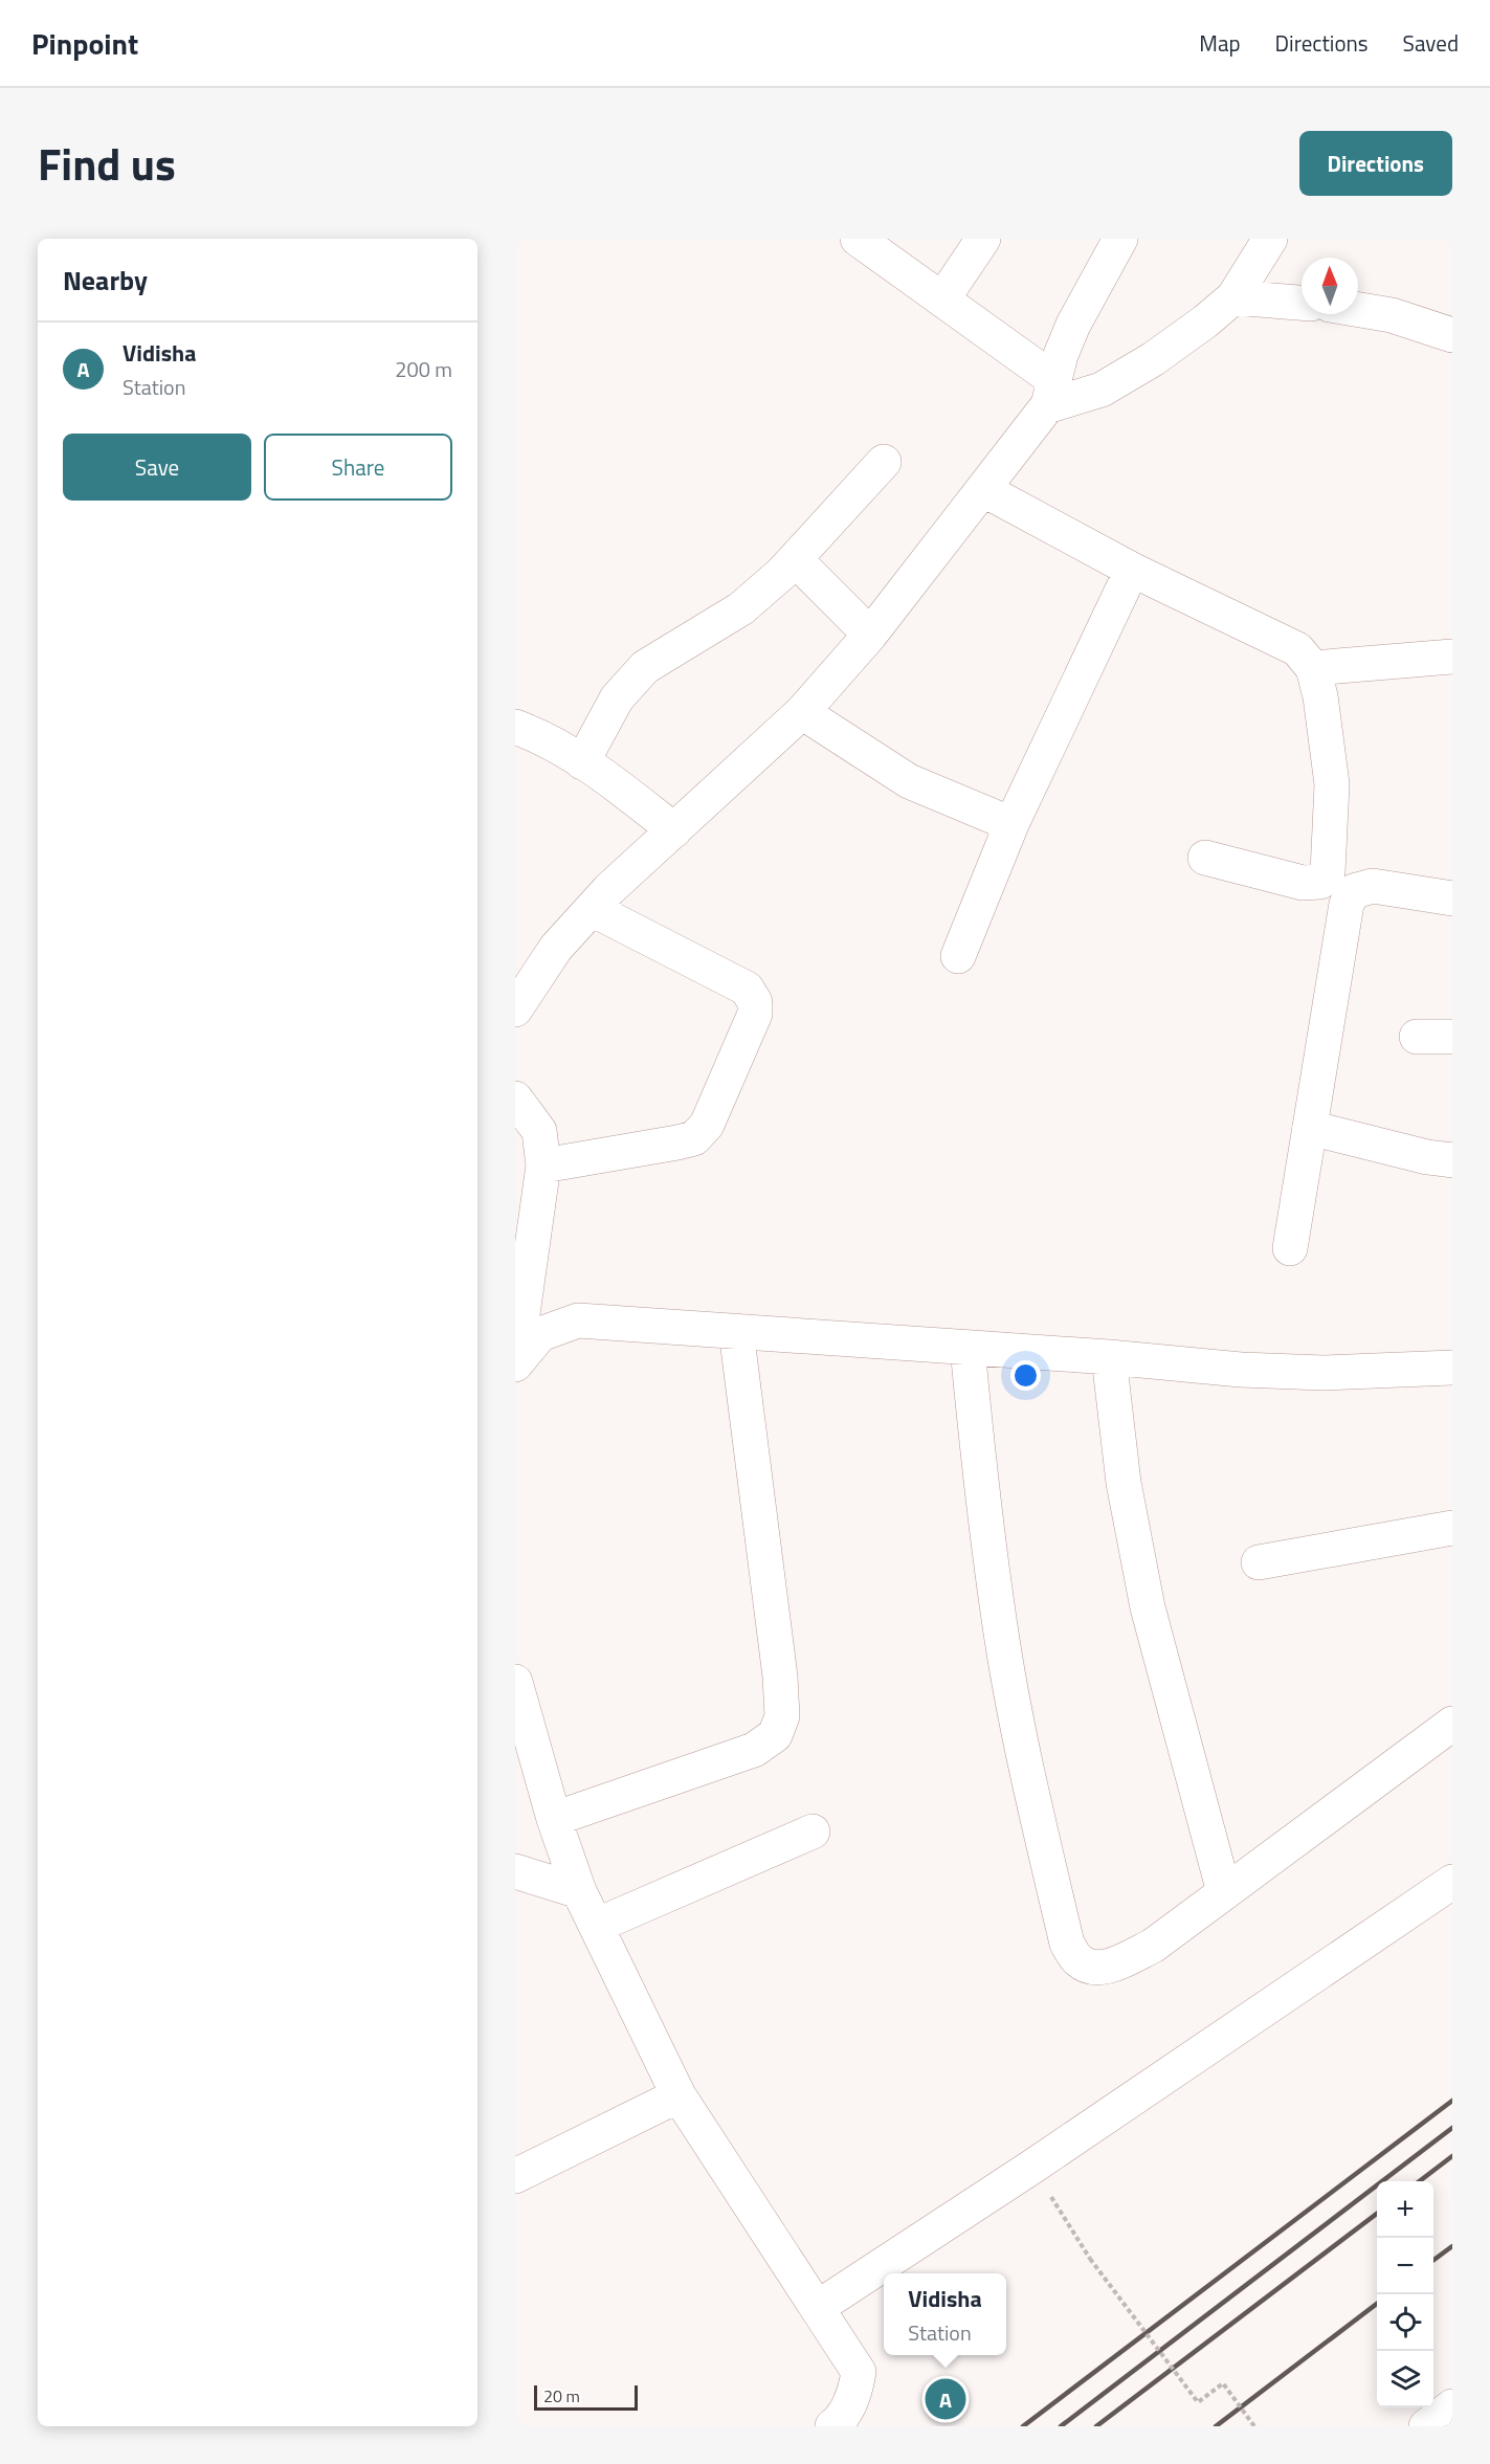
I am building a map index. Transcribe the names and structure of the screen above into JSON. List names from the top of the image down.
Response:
{
  "scale_bar": "20 m",
  "north": "top",
  "page": {
    "header": "Pinpoint",
    "nav": ["Map", "Directions", "Saved"],
    "title": "Find us",
    "buttons": [
      "Directions",
      ["Save", "Share"]
    ],
    "heading": "Nearby",
    "list": [
      {
        "mark": "A",
        "name": "Vidisha",
        "note": "Station",
        "value": "200 m"
      }
    ],
    "map_buttons": ["+", "−"],
    "popup": ["Vidisha", "Station"],
    "pins": "A",
    "scale": "20 m"
  }
}
